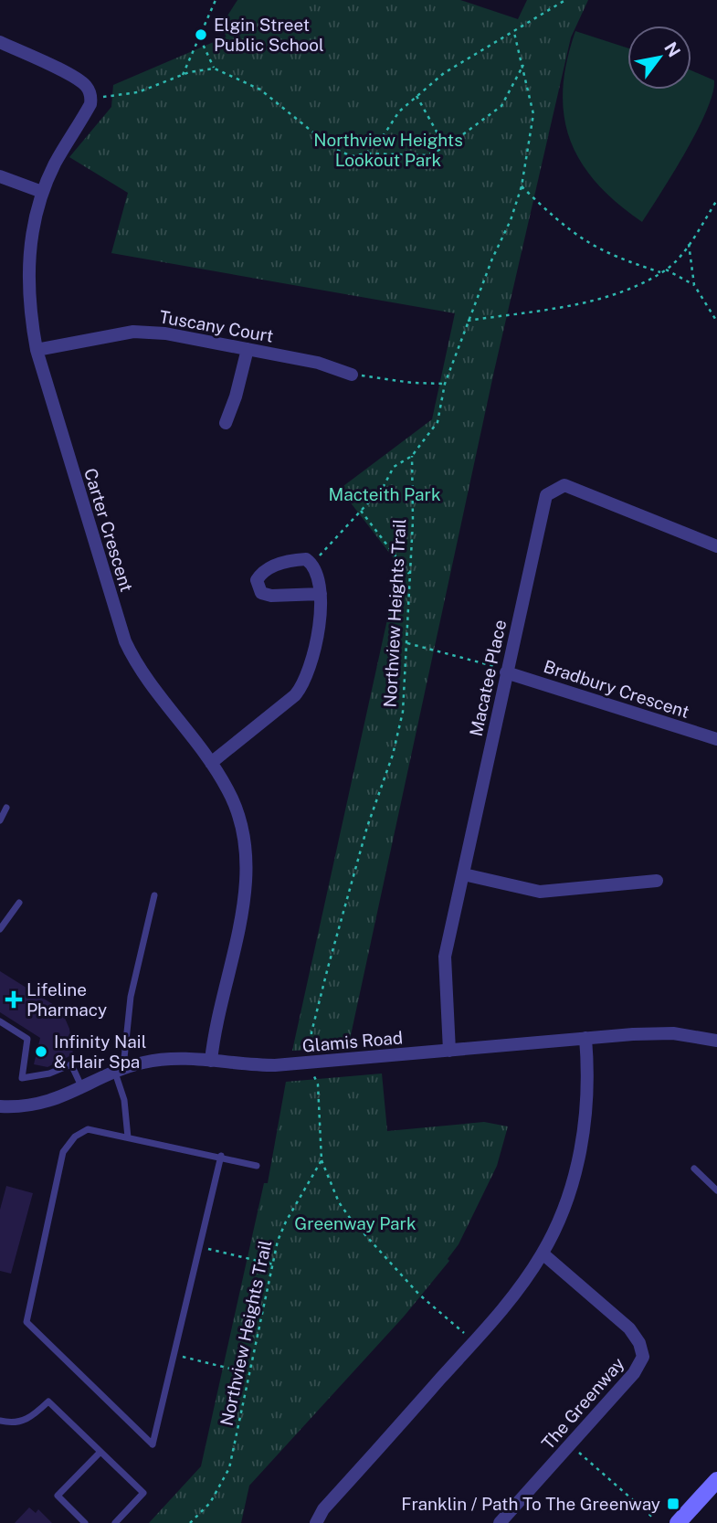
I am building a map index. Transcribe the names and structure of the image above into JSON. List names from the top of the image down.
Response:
{
  "streets": {
    "street": [
      "Tuscany Court",
      "Carter Crescent",
      "Macatee Place",
      "Bradbury Crescent",
      "Glamis Road",
      "The Greenway"
    ],
    "path": ["Northview Heights Trail"]
  },
  "crossings": [
    ["Tuscany Court", "Carter Crescent"],
    ["Carter Crescent", "Glamis Road"],
    ["Macatee Place", "Bradbury Crescent"],
    ["Macatee Place", "Glamis Road"]
  ],
  "parks": ["Northview Heights Lookout Park", "Macteith Park", "Greenway Park"],
  "places": {
    "other": ["Elgin Street Public School", "Infinity Nail & Hair Spa"],
    "health": ["Lifeline Pharmacy"],
    "transit": ["Franklin / Path To The Greenway"]
  },
  "north": "top right"
}
